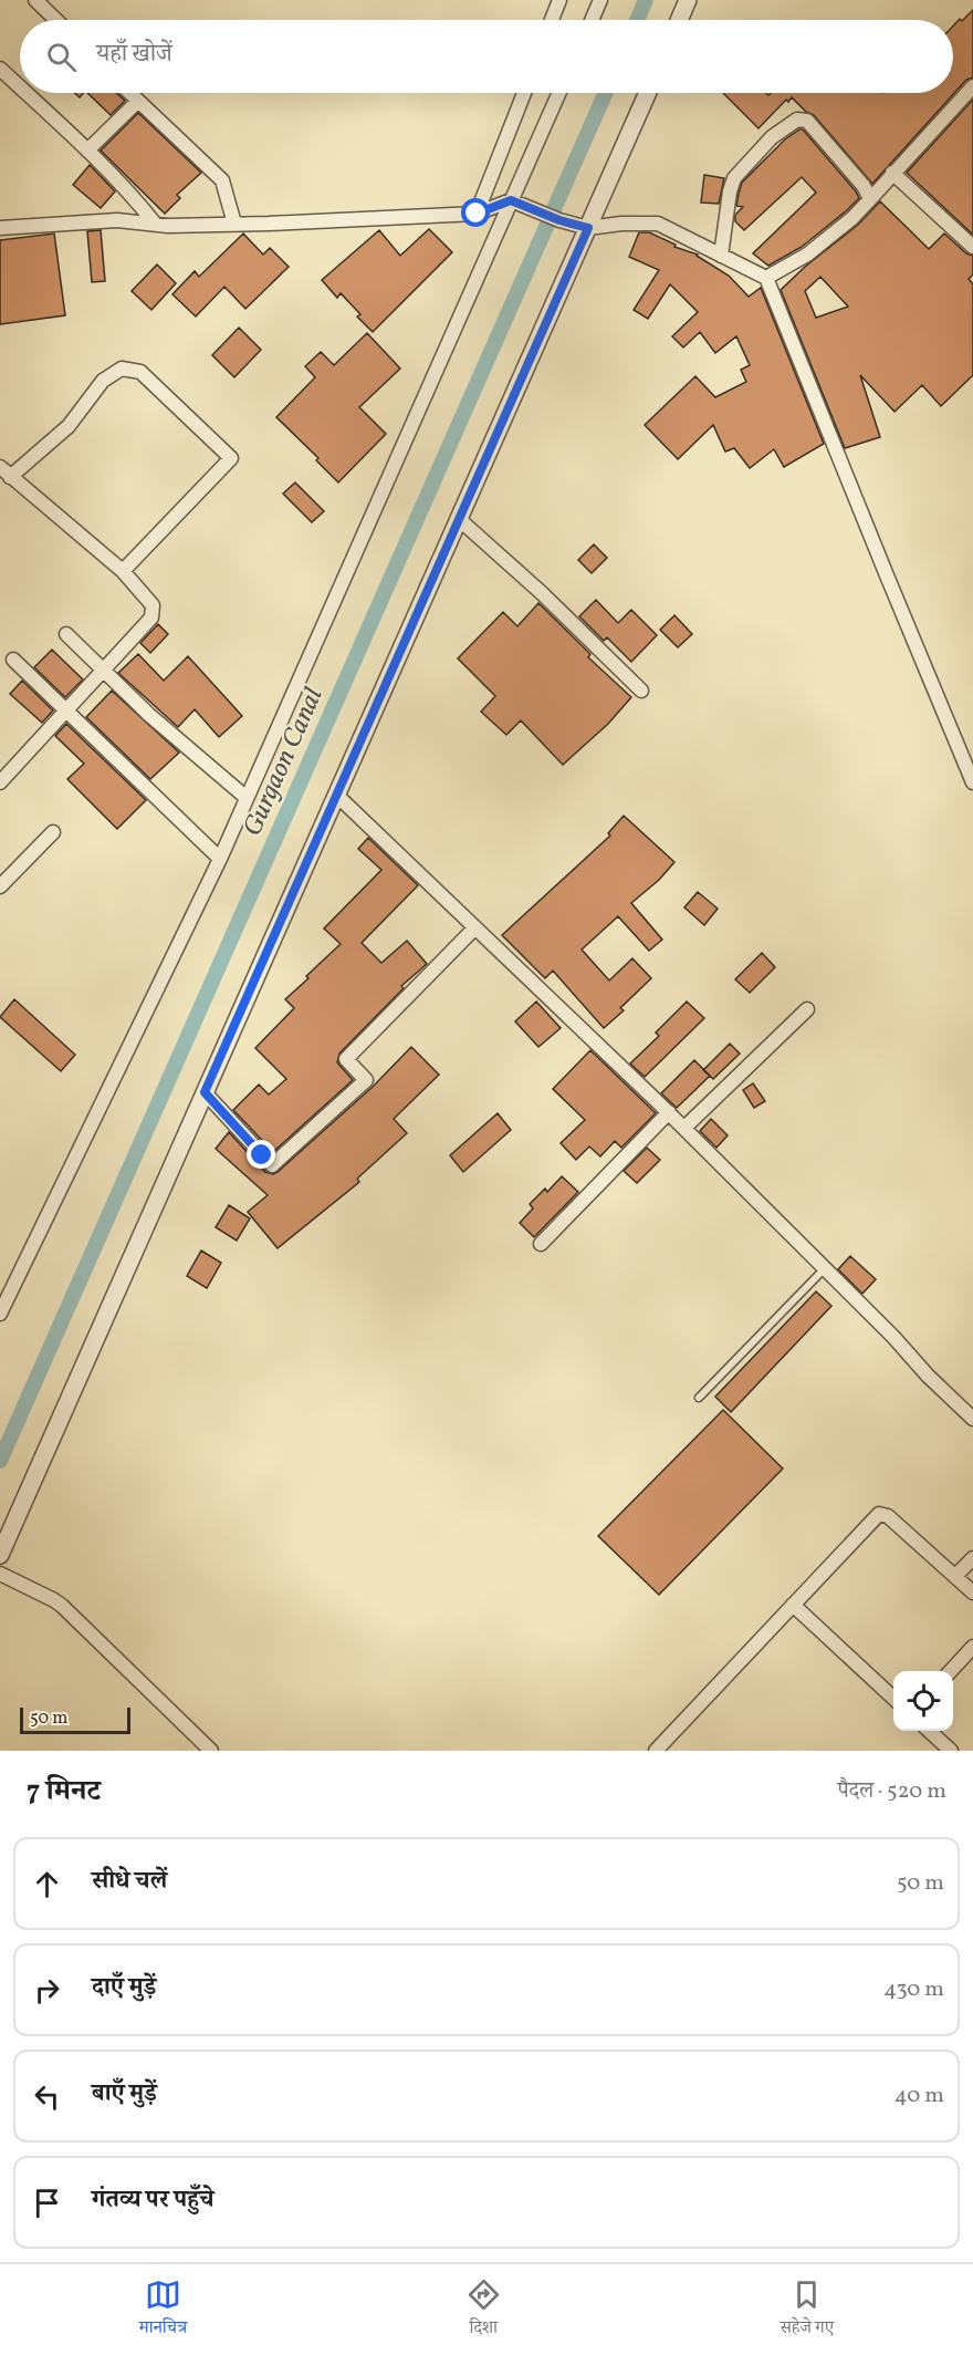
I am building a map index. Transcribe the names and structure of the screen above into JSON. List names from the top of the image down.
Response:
{
  "water": ["Gurgaon Canal"],
  "scale_bar": "50 m",
  "page": {
    "search": "यहाँ खोजें",
    "scale": "50 m",
    "heading": ["7 मिनट", "पैदल · 520 m"],
    "list": [
      ["सीधे चलें", "50 m"],
      ["दाएँ मुड़ें", "430 m"],
      ["बाएँ मुड़ें", "40 m"],
      "गंतव्य पर पहुँचे"
    ],
    "nav": ["मानचित्र", "दिशा", "सहेजे गए"]
  }
}
